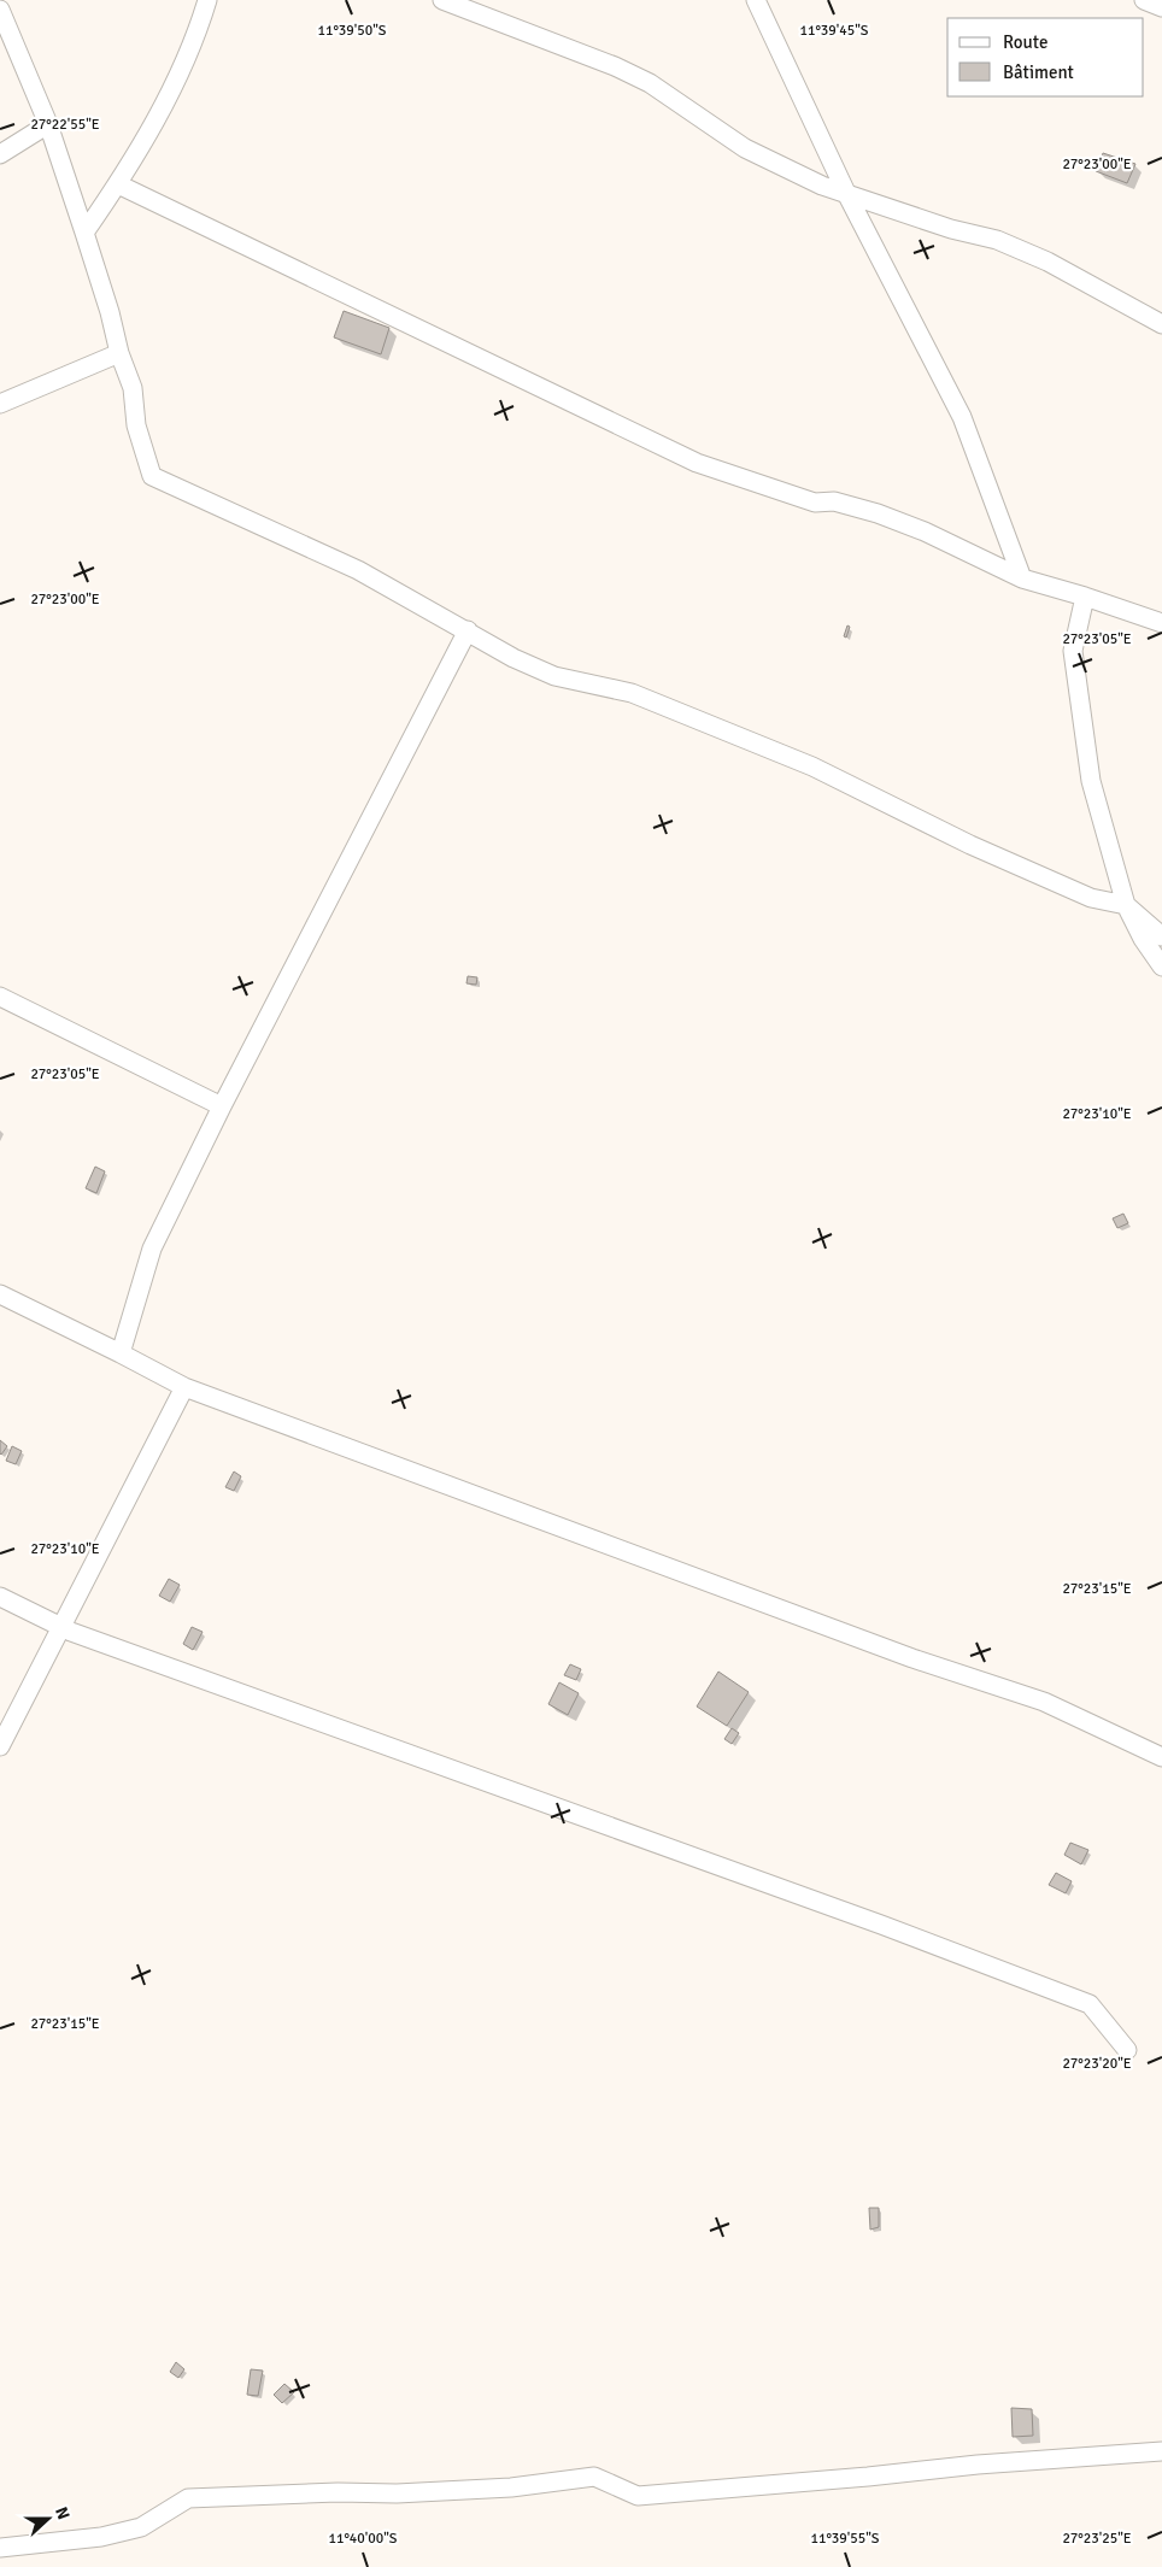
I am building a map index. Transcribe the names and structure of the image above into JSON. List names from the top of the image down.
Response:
{
  "legend": ["Route", "Bâtiment"],
  "north": "right",
  "coordinates": [
    "11°39'50\"S",
    "11°39'45\"S",
    "27°22'55\"E",
    "27°23'00\"E",
    "27°23'05\"E",
    "27°23'10\"E",
    "27°23'15\"E",
    "27°23'20\"E",
    "27°23'25\"E",
    "11°40'00\"S",
    "11°39'55\"S"
  ]
}
